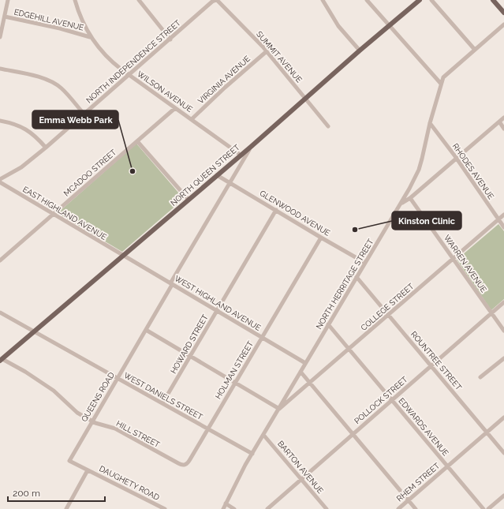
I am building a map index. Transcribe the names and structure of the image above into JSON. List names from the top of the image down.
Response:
{
  "streets": {
    "main road": ["NORTH QUEEN STREET"],
    "street": [
      "EDGEHILL AVENUE",
      "SUMMIT AVENUE",
      "NORTH INDEPENDENCE STREET",
      "VIRGINIA AVENUE",
      "WILSON AVENUE",
      "RHODES AVENUE",
      "MCADOO STREET",
      "EAST HIGHLAND AVENUE",
      "GLENWOOD AVENUE",
      "WARREN AVENUE",
      "NORTH HERRITAGE STREET",
      "WEST HIGHLAND AVENUE",
      "COLLEGE STREET",
      "HOWARD STREET",
      "ROUNTREE STREET",
      "HOLMAN STREET",
      "WEST DANIELS STREET",
      "QUEENS ROAD",
      "POLLOCK STREET",
      "EDWARDS AVENUE",
      "HILL STREET",
      "BARTON AVENUE",
      "RHEM STREET",
      "DAUGHETY ROAD"
    ]
  },
  "crossings": [
    ["EDGEHILL AVENUE", "WILSON AVENUE"],
    ["SUMMIT AVENUE", "NORTH INDEPENDENCE STREET"],
    ["SUMMIT AVENUE", "VIRGINIA AVENUE"],
    ["SUMMIT AVENUE", "NORTH QUEEN STREET"],
    ["NORTH INDEPENDENCE STREET", "WILSON AVENUE"],
    ["VIRGINIA AVENUE", "WILSON AVENUE"],
    ["WILSON AVENUE", "MCADOO STREET"],
    ["RHODES AVENUE", "NORTH HERRITAGE STREET"],
    ["RHODES AVENUE", "COLLEGE STREET"],
    ["MCADOO STREET", "EAST HIGHLAND AVENUE"],
    ["NORTH QUEEN STREET", "EAST HIGHLAND AVENUE"],
    ["NORTH QUEEN STREET", "GLENWOOD AVENUE"],
    ["NORTH QUEEN STREET", "WEST HIGHLAND AVENUE"],
    ["NORTH QUEEN STREET", "WEST DANIELS STREET"],
    ["NORTH QUEEN STREET", "QUEENS ROAD"],
    ["NORTH QUEEN STREET", "HILL STREET"],
    ["EAST HIGHLAND AVENUE", "WEST HIGHLAND AVENUE"],
    ["GLENWOOD AVENUE", "NORTH HERRITAGE STREET"],
    ["GLENWOOD AVENUE", "HOWARD STREET"],
    ["GLENWOOD AVENUE", "HOLMAN STREET"],
    ["GLENWOOD AVENUE", "QUEENS ROAD"],
    ["WARREN AVENUE", "COLLEGE STREET"],
    ["WARREN AVENUE", "POLLOCK STREET"],
    ["NORTH HERRITAGE STREET", "WEST HIGHLAND AVENUE"],
    ["NORTH HERRITAGE STREET", "COLLEGE STREET"],
    ["NORTH HERRITAGE STREET", "ROUNTREE STREET"],
    ["NORTH HERRITAGE STREET", "WEST DANIELS STREET"],
    ["NORTH HERRITAGE STREET", "EDWARDS AVENUE"],
    ["NORTH HERRITAGE STREET", "BARTON AVENUE"],
    ["WEST HIGHLAND AVENUE", "HOWARD STREET"],
    ["WEST HIGHLAND AVENUE", "HOLMAN STREET"],
    ["WEST HIGHLAND AVENUE", "QUEENS ROAD"],
    ["COLLEGE STREET", "ROUNTREE STREET"],
    ["COLLEGE STREET", "EDWARDS AVENUE"],
    ["HOWARD STREET", "WEST DANIELS STREET"],
    ["ROUNTREE STREET", "POLLOCK STREET"],
    ["ROUNTREE STREET", "RHEM STREET"],
    ["HOLMAN STREET", "WEST DANIELS STREET"],
    ["HOLMAN STREET", "HILL STREET"],
    ["WEST DANIELS STREET", "QUEENS ROAD"],
    ["WEST DANIELS STREET", "HILL STREET"],
    ["QUEENS ROAD", "HILL STREET"],
    ["QUEENS ROAD", "DAUGHETY ROAD"],
    ["POLLOCK STREET", "EDWARDS AVENUE"],
    ["POLLOCK STREET", "BARTON AVENUE"],
    ["EDWARDS AVENUE", "RHEM STREET"]
  ],
  "places": ["Emma Webb Park", "Kinston Clinic"],
  "scale_bar": "200 m"
}
